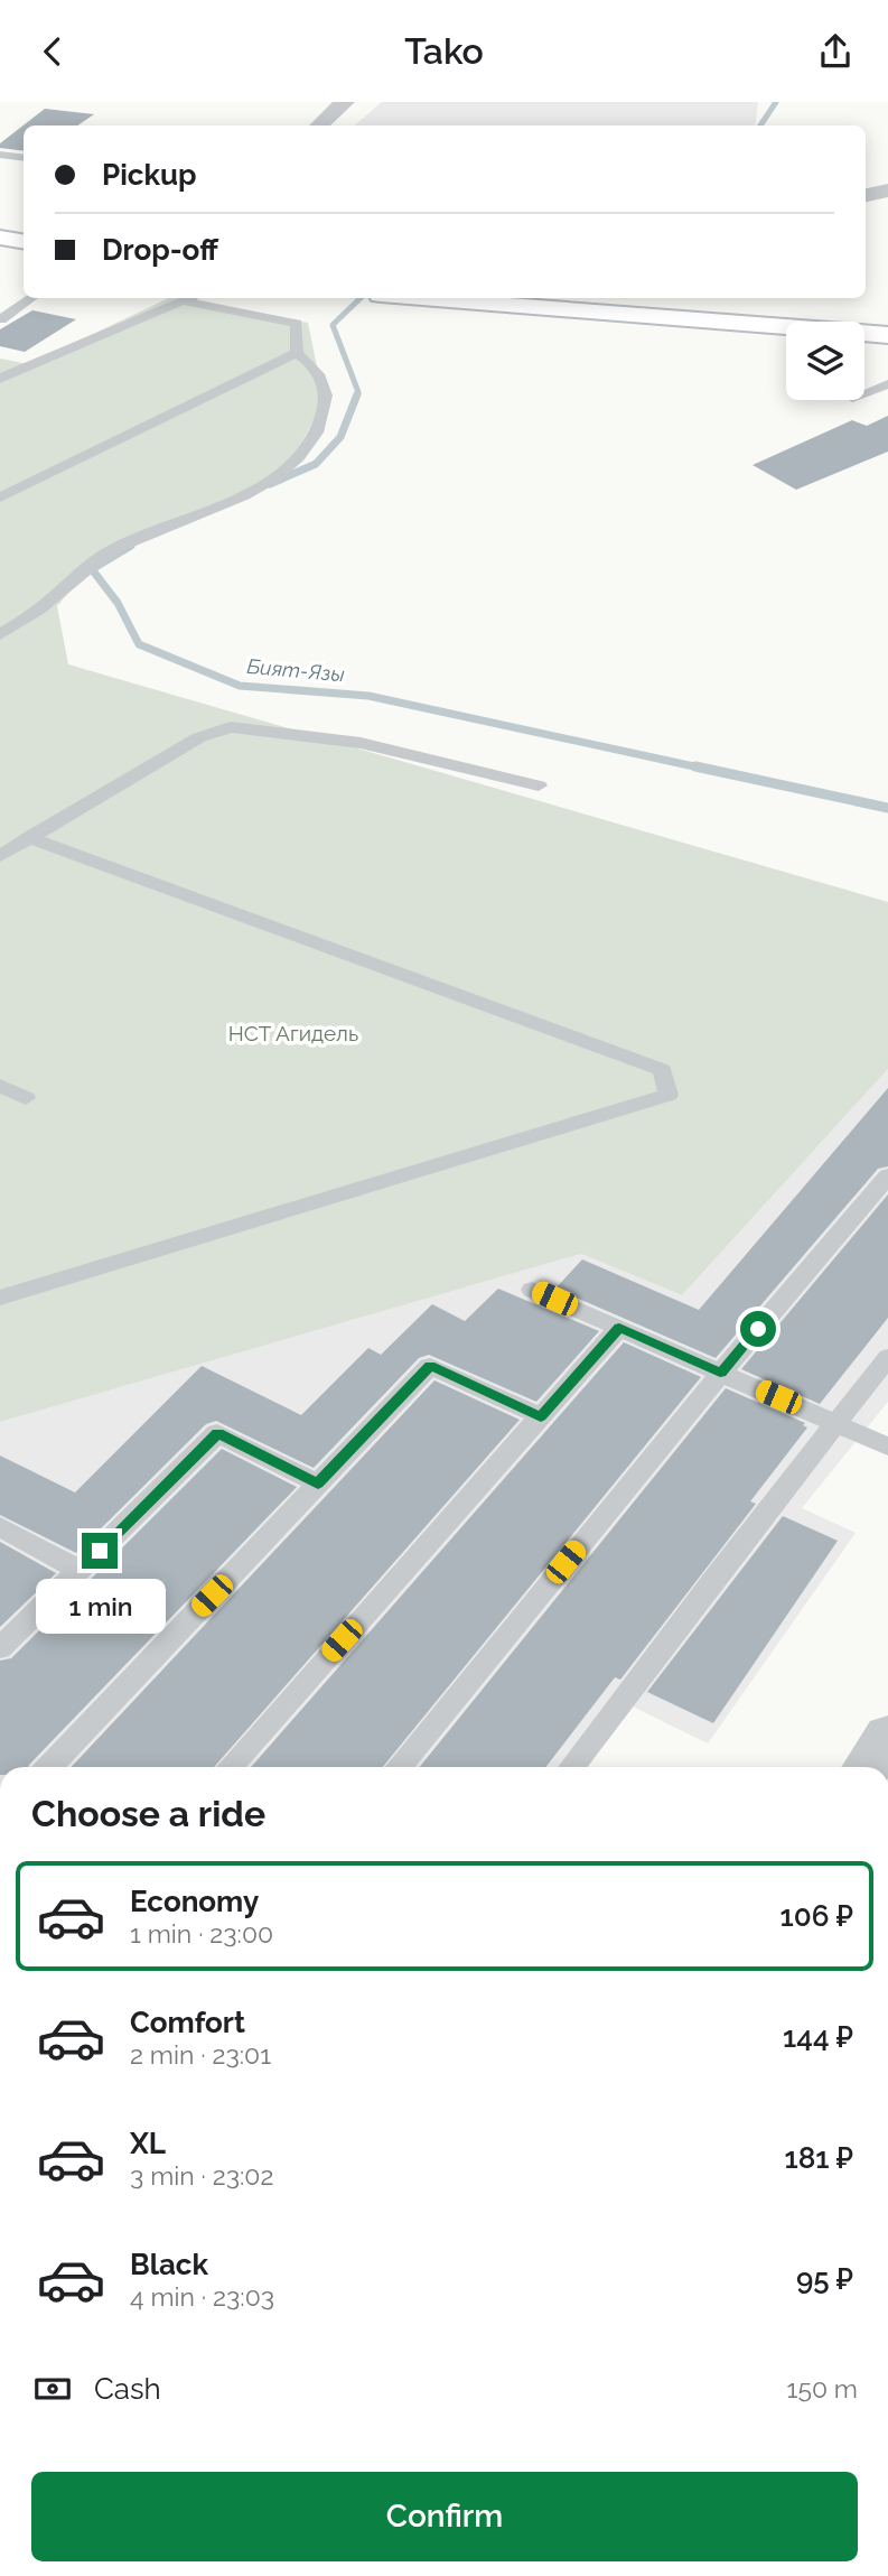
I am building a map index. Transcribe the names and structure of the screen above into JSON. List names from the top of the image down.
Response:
{
  "water": ["Бият-Язы"],
  "parks": ["НСТ Агидель"],
  "page": {
    "header": "Tako",
    "banner": ["Pickup", "Drop-off"],
    "bubble": "1 min",
    "heading": "Choose a ride",
    "list": [
      {
        "name": "Economy",
        "note": "1 min · 23:00",
        "value": "106 ₽"
      },
      {
        "name": "Comfort",
        "note": "2 min · 23:01",
        "value": "144 ₽"
      },
      {
        "name": "XL",
        "note": "3 min · 23:02",
        "value": "181 ₽"
      },
      {
        "name": "Black",
        "note": "4 min · 23:03",
        "value": "95 ₽"
      }
    ],
    "pay": ["Cash", "150 m"],
    "buttons": "Confirm"
  }
}
